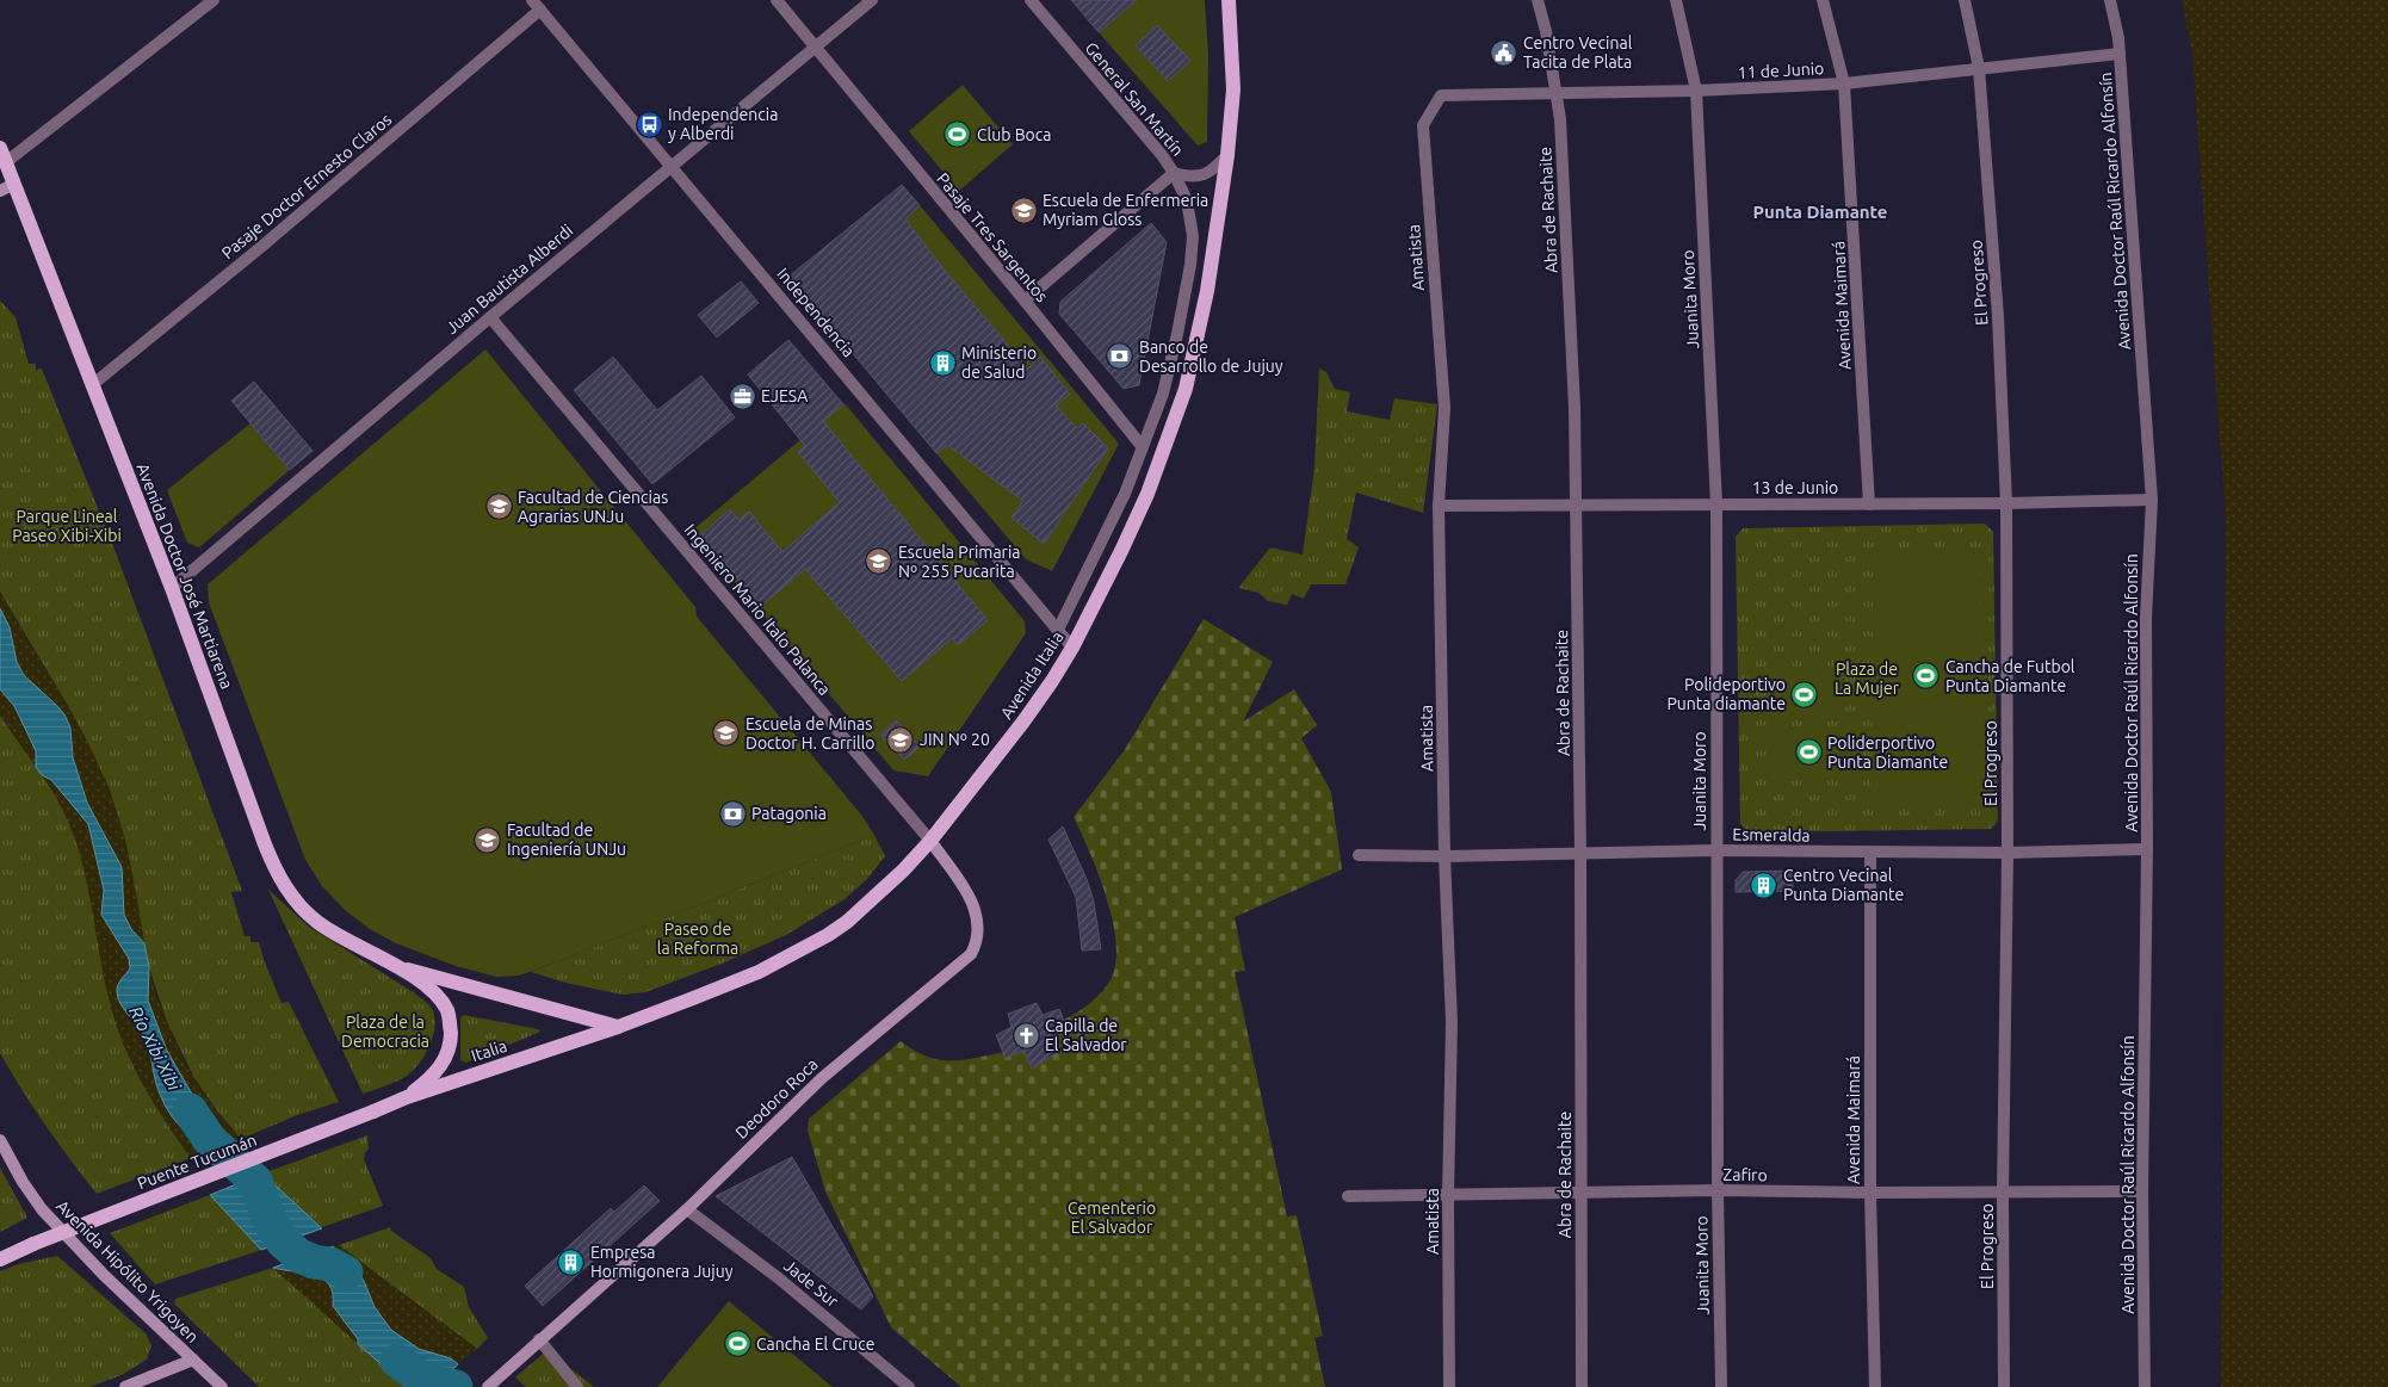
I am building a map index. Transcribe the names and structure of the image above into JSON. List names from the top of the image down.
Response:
{
  "streets": {
    "main road": [
      "Avenida Doctor José Martiarena",
      "Avenida Italia",
      "Italia",
      "Puente Tucumán"
    ],
    "street": [
      "11 de Junio",
      "General San Martín",
      "Pasaje Doctor Ernesto Claros",
      "Abra de Rachaite",
      "Avenida Doctor Raúl Ricardo Alfonsín",
      "Pasaje Tres Sargentos",
      "Amatista",
      "Juan Bautista Alberdi",
      "El Progreso",
      "Juanita Moro",
      "Avenida Maimará",
      "Independencia",
      "13 de Junio",
      "Ingeniero Mario Italo Palanca",
      "Esmeralda",
      "Deodoro Roca",
      "Zafiro",
      "Avenida Hipólito Yrigoyen",
      "Jade Sur"
    ]
  },
  "crossings": [
    ["11 de Junio", "Abra de Rachaite"],
    ["11 de Junio", "Avenida Doctor Raúl Ricardo Alfonsín"],
    ["11 de Junio", "Amatista"],
    ["11 de Junio", "El Progreso"],
    ["11 de Junio", "Juanita Moro"],
    ["11 de Junio", "Avenida Maimará"],
    ["General San Martín", "Avenida Italia"],
    ["Pasaje Doctor Ernesto Claros", "Independencia"],
    ["Pasaje Doctor Ernesto Claros", "Avenida Doctor José Martiarena"],
    ["Abra de Rachaite", "13 de Junio"],
    ["Abra de Rachaite", "Esmeralda"],
    ["Abra de Rachaite", "Zafiro"],
    ["Avenida Doctor Raúl Ricardo Alfonsín", "13 de Junio"],
    ["Avenida Doctor Raúl Ricardo Alfonsín", "Esmeralda"],
    ["Avenida Doctor Raúl Ricardo Alfonsín", "Zafiro"],
    ["Pasaje Tres Sargentos", "Juan Bautista Alberdi"],
    ["Pasaje Tres Sargentos", "Avenida Italia"],
    ["Amatista", "13 de Junio"],
    ["Amatista", "Esmeralda"],
    ["Amatista", "Zafiro"],
    ["Juan Bautista Alberdi", "Independencia"],
    ["Juan Bautista Alberdi", "Avenida Doctor José Martiarena"],
    ["Juan Bautista Alberdi", "Ingeniero Mario Italo Palanca"],
    ["El Progreso", "13 de Junio"],
    ["El Progreso", "Esmeralda"],
    ["El Progreso", "Zafiro"],
    ["Juanita Moro", "13 de Junio"],
    ["Juanita Moro", "Esmeralda"],
    ["Juanita Moro", "Zafiro"],
    ["Avenida Maimará", "13 de Junio"],
    ["Avenida Maimará", "Esmeralda"],
    ["Avenida Maimará", "Zafiro"],
    ["Independencia", "Avenida Italia"],
    ["Ingeniero Mario Italo Palanca", "Avenida Italia"],
    ["Ingeniero Mario Italo Palanca", "Deodoro Roca"],
    ["Avenida Italia", "Italia"],
    ["Avenida Italia", "Deodoro Roca"],
    ["Italia", "Puente Tucumán"],
    ["Deodoro Roca", "Jade Sur"]
  ],
  "districts": ["Punta Diamante"],
  "water": ["Río Xibi Xibi"],
  "parks": [
    "Parque Lineal Paseo Xibi-Xibi",
    "Plaza de La Mujer",
    "Paseo de la Reforma",
    "Plaza de la Democracia",
    "Cementerio El Salvador"
  ],
  "places": {
    "public building": ["Centro Vecinal Tacita de Plata"],
    "bus stop": ["Independencia y Alberdi"],
    "sports": [
      "Club Boca",
      "Cancha de Futbol Punta Diamante",
      "Polideportivo Punta diamante",
      "Poliderportivo Punta Diamante",
      "Cancha El Cruce"
    ],
    "school or university": [
      "Escuela de Enfermeria Myriam Gloss",
      "Facultad de Ciencias Agrarias UNJu",
      "Escuela Primaria Nº 255 Pucarita",
      "Escuela de Minas Doctor H. Carrillo",
      "JIN Nº 20",
      "Facultad de Ingeniería UNJu"
    ],
    "bank": ["Banco de Desarrollo de Jujuy", "Patagonia"],
    "building": ["Ministerio de Salud", "Centro Vecinal Punta Diamante", "Empresa Hormigonera Jujuy"],
    "office": ["EJESA"],
    "church": ["Capilla de El Salvador"]
  }
}
